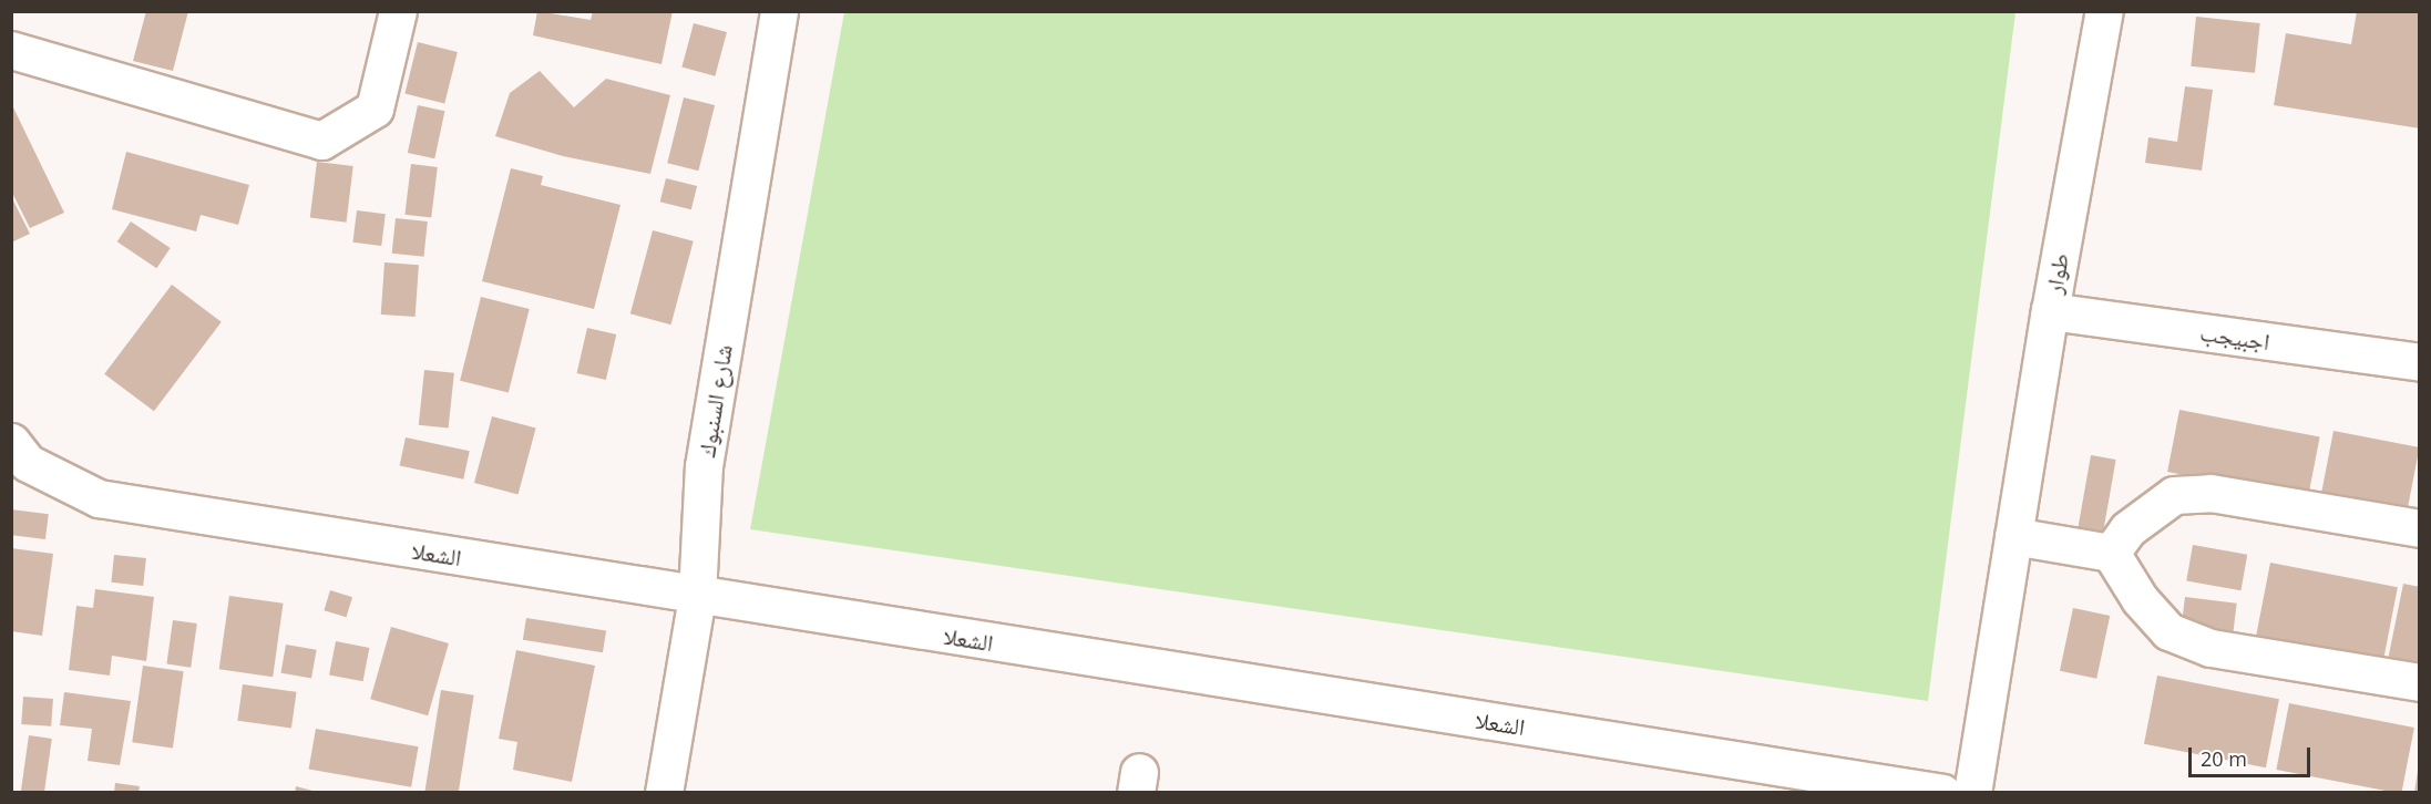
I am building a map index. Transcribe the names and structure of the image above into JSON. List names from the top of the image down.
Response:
{
  "streets": {
    "street": [
      "طوار",
      "اجبيجب",
      "شارع السنبوك",
      "الشعلا"
    ]
  },
  "crossings": [
    ["طوار", "اجبيجب"],
    ["شارع السنبوك", "الشعلا"]
  ],
  "scale_bar": "20 m"
}
